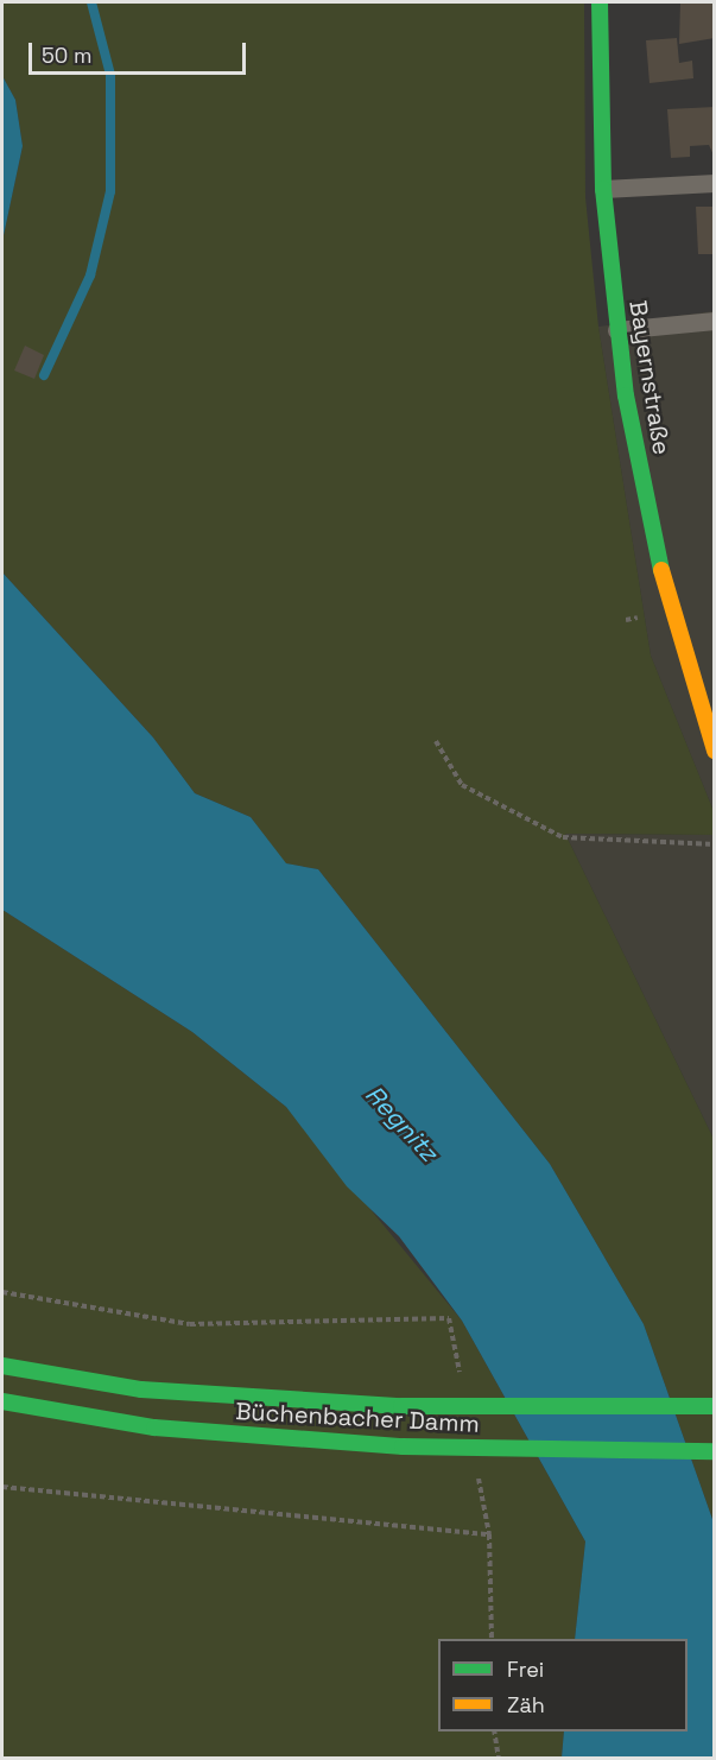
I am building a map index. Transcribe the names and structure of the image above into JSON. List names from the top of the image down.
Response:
{
  "streets": {
    "main road": ["Bayernstraße", "Büchenbacher Damm"]
  },
  "water": ["Regnitz"],
  "legend": ["Frei", "Zäh"],
  "scale_bar": "50 m"
}
